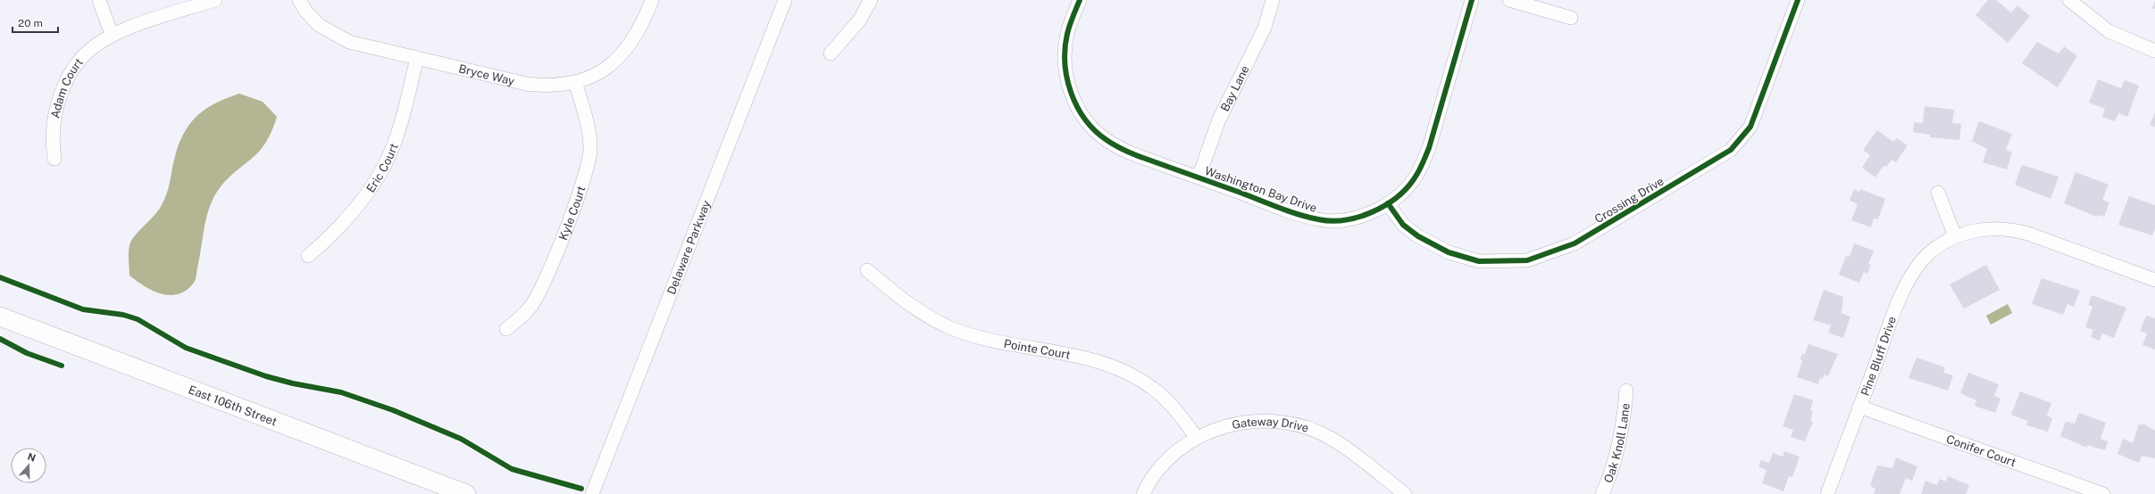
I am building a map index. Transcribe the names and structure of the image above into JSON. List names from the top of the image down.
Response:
{
  "streets": {
    "main road": ["East 106th Street"],
    "street": [
      "Bryce Way",
      "Bay Lane",
      "Adam Court",
      "Eric Court",
      "Washington Bay Drive",
      "Crossing Drive",
      "Kyle Court",
      "Delaware Parkway",
      "Pointe Court",
      "Pine Bluff Drive",
      "Gateway Drive",
      "Oak Knoll Lane",
      "Conifer Court"
    ]
  },
  "crossings": [
    ["Bryce Way", "Eric Court"],
    ["Bryce Way", "Kyle Court"],
    ["Bay Lane", "Washington Bay Drive"],
    ["Washington Bay Drive", "Crossing Drive"],
    ["Pointe Court", "Gateway Drive"],
    ["Pine Bluff Drive", "Conifer Court"]
  ],
  "scale_bar": "20 m",
  "north": "top"
}
